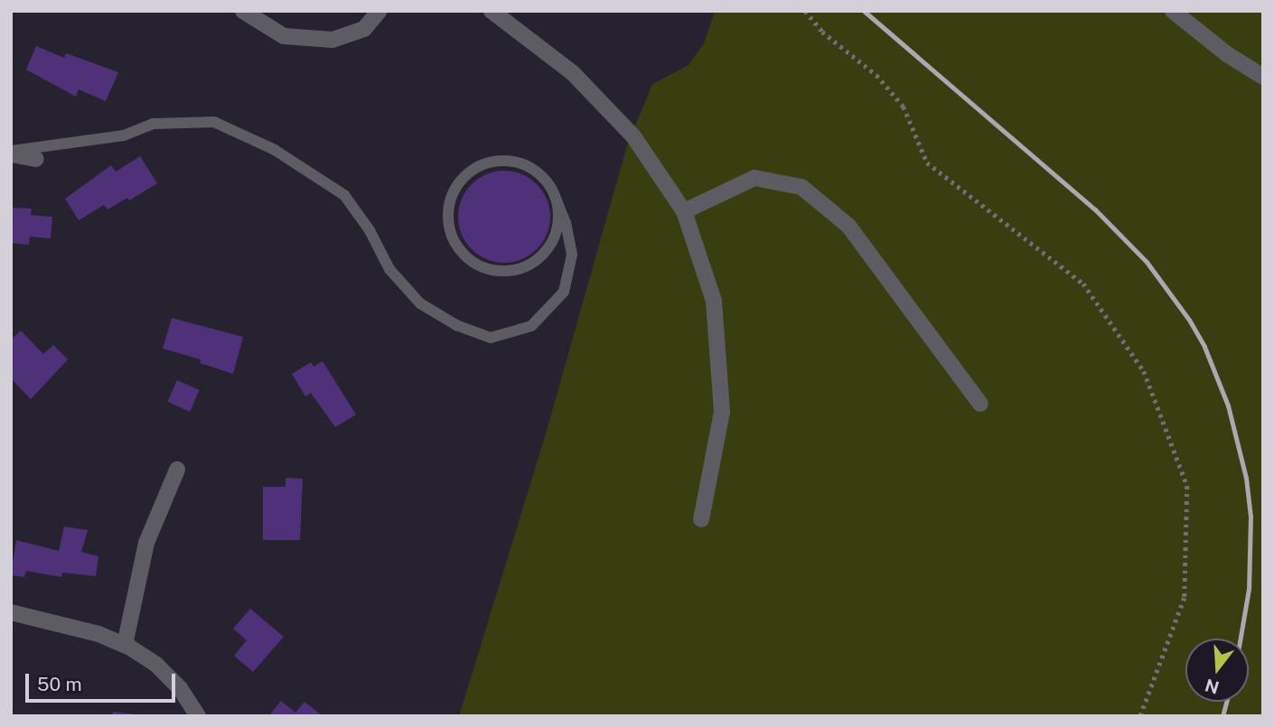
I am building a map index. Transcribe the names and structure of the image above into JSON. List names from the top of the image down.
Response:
{
  "scale_bar": "50 m",
  "north": "bottom"
}
